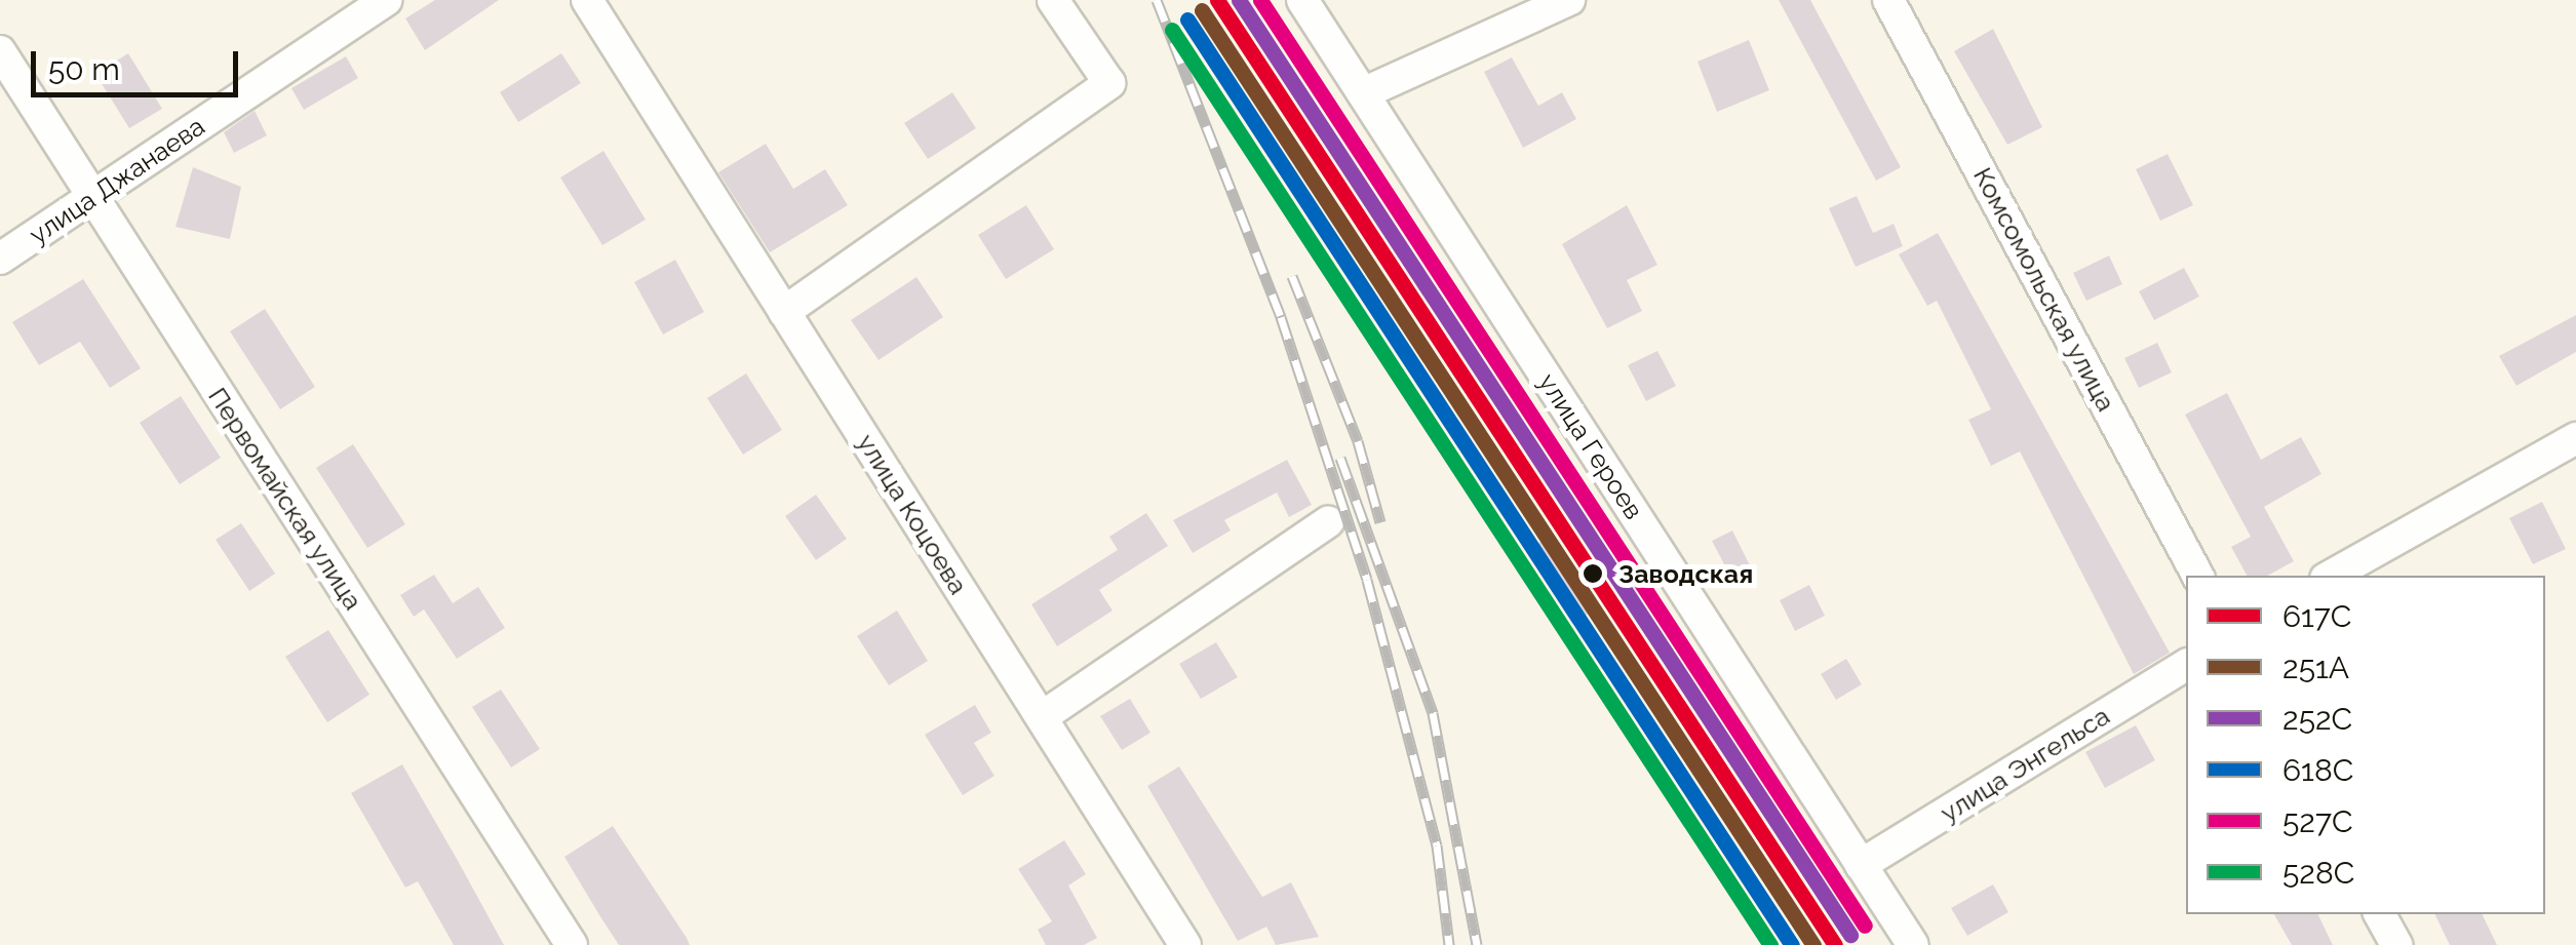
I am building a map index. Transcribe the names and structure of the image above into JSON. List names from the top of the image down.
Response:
{
  "streets": {
    "street": [
      "улица Джанаева",
      "Комсомольская улица",
      "улица Героев",
      "Первомайская улица",
      "улица Коцоева",
      "улица Энгельса"
    ]
  },
  "crossings": [
    ["улица Джанаева", "Первомайская улица"],
    ["улица Героев", "улица Энгельса"]
  ],
  "places": ["Заводская"],
  "lines": [
    "transit line 617C",
    "transit line 252С",
    "transit line 527С",
    "transit line 251А",
    "transit line 618С",
    "transit line 528С"
  ],
  "legend": [
    "617C",
    "251А",
    "252С",
    "618С",
    "527С",
    "528С"
  ],
  "scale_bar": "50 m"
}
